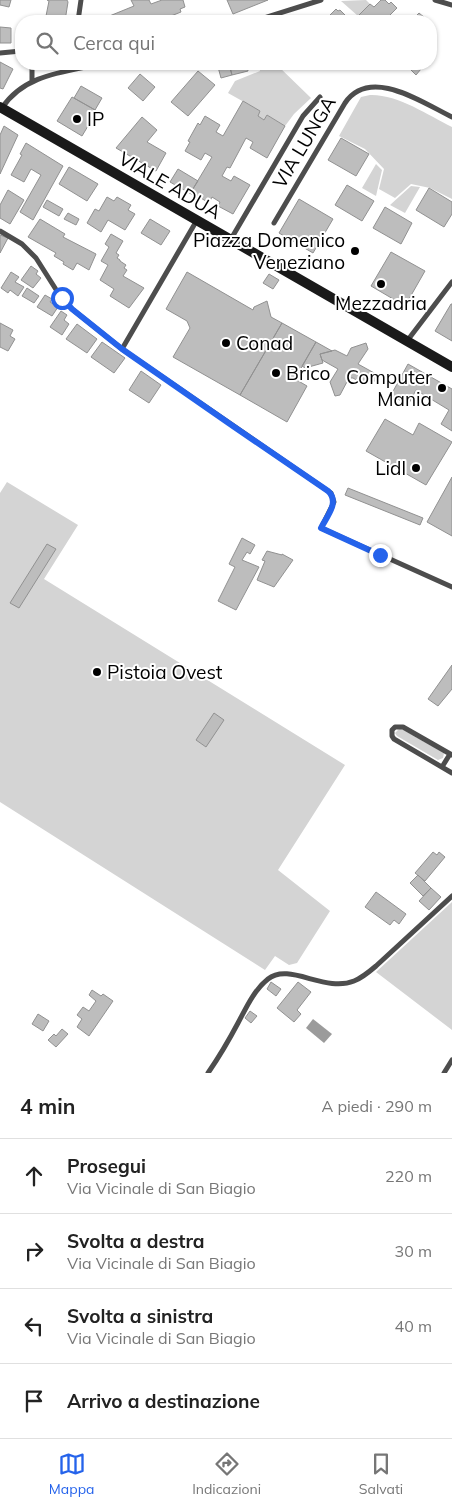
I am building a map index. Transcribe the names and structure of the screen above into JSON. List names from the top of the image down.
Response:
{
  "streets": {
    "main road": ["VIALE ADUA"],
    "street": ["VIA LUNGA"]
  },
  "places": [
    "IP",
    "Piazza Domenico Veneziano",
    "Mezzadria",
    "Conad",
    "Brico",
    "Computer Mania",
    "Lidl",
    "Pistoia Ovest"
  ],
  "page": {
    "search": "Cerca qui",
    "heading": ["4 min", "A piedi · 290 m"],
    "list": [
      ["Prosegui", "Via Vicinale di San Biagio", "220 m"],
      ["Svolta a destra", "Via Vicinale di San Biagio", "30 m"],
      ["Svolta a sinistra", "Via Vicinale di San Biagio", "40 m"],
      "Arrivo a destinazione"
    ],
    "nav": ["Mappa", "Indicazioni", "Salvati"]
  }
}
